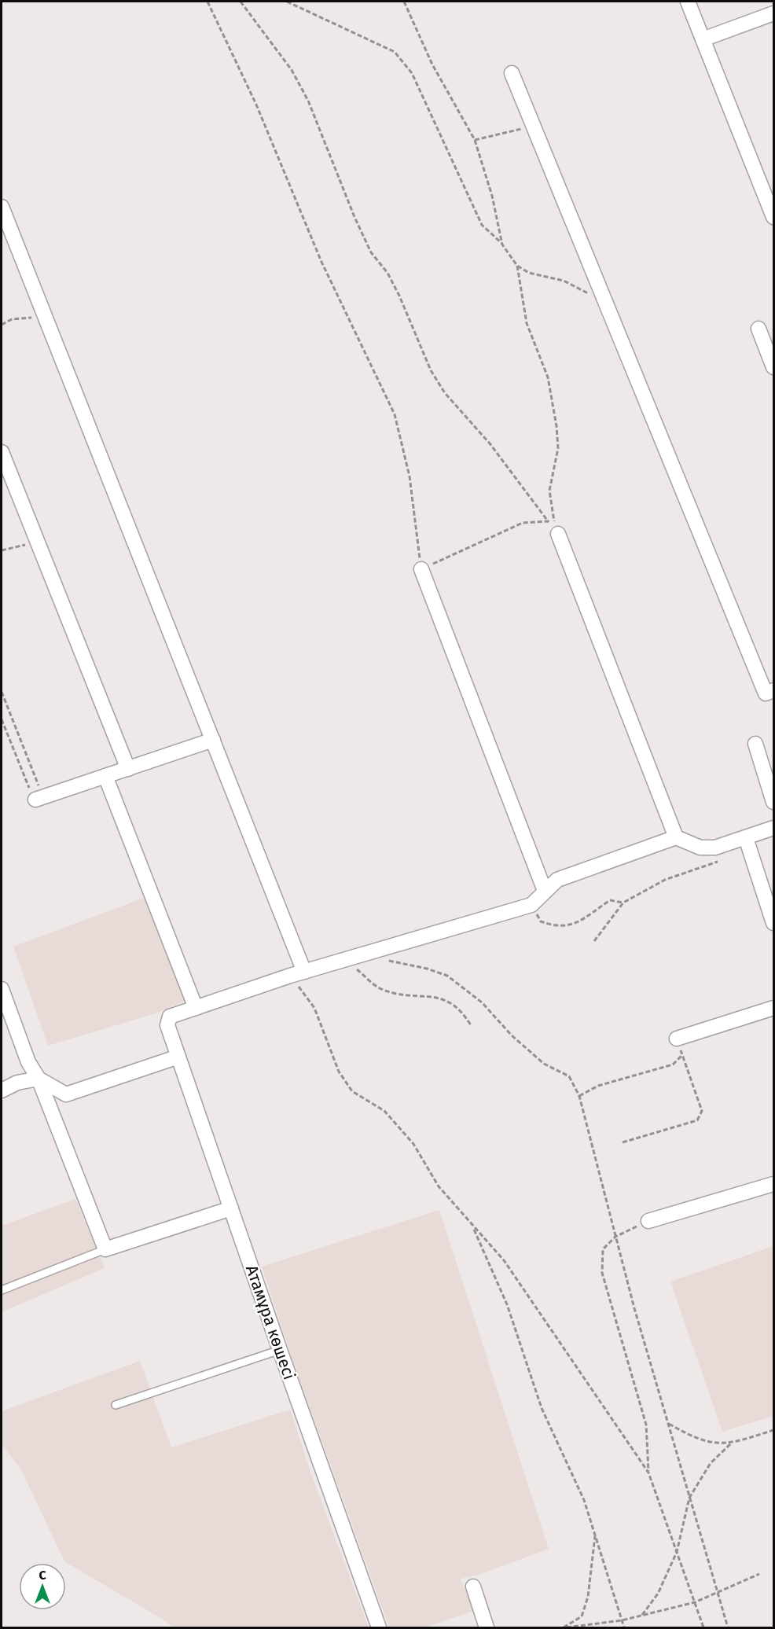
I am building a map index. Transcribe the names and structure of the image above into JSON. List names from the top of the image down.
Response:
{
  "streets": {
    "street": ["Атамұра көшесі"]
  },
  "north": "top"
}
